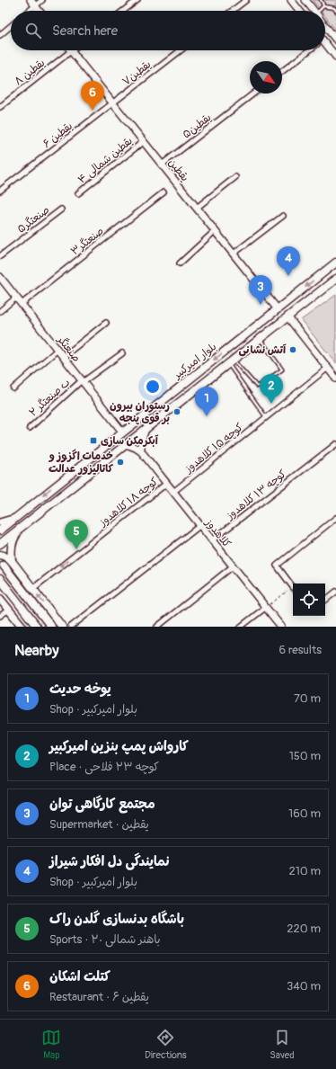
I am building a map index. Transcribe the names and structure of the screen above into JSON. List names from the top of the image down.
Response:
{
  "streets": {
    "main road": ["بلوار امیرکبیر"],
    "street": [
      "یقطین ۸",
      "یقطین۷",
      "یقطین۵",
      "یقطین ۶",
      "یقطین شمالی ۴",
      "یقطین",
      "صنعتگر۵",
      "صنعتگر۳",
      "صنعتگر",
      "۲ ب صنعتگر",
      "کوچه ۱۵ کلاهدوز",
      "کوچه ۱۳ کلاهدوز",
      "کوچه ۱۸ کلاهدوز",
      "کلاهدوز"
    ]
  },
  "crossings": [
    ["یقطین ۸", "یقطین"],
    ["یقطین۷", "یقطین ۶"],
    ["یقطین۷", "یقطین"],
    ["یقطین۵", "یقطین"],
    ["یقطین ۶", "یقطین"],
    ["یقطین شمالی ۴", "یقطین"],
    ["یقطین", "بلوار امیرکبیر"],
    ["صنعتگر۳", "صنعتگر"],
    ["صنعتگر", "بلوار امیرکبیر"],
    ["صنعتگر", "۲ ب صنعتگر"],
    ["بلوار امیرکبیر", "کلاهدوز"],
    ["کوچه ۱۵ کلاهدوز", "کلاهدوز"],
    ["کوچه ۱۳ کلاهدوز", "کلاهدوز"],
    ["کوچه ۱۸ کلاهدوز", "کلاهدوز"]
  ],
  "one_way": ["کوچه ۱۸ کلاهدوز"],
  "places": {
    "other": ["آتش نشانی", "رستوران بیرون بر قوی پنجه", "خدمات اگزوز و کاتالیزور عدالت"],
    "transit": ["آبکرمکن سازی"]
  },
  "north": "bottom right",
  "page": {
    "search": "Search here",
    "pins": [
      "6",
      "4",
      "3",
      "2",
      "1",
      "5"
    ],
    "heading": ["Nearby", "6 results"],
    "list": [
      {
        "mark": "1",
        "name": "یوخه حدیث",
        "note": "Shop · بلوار امیرکبیر",
        "value": "70 m"
      },
      {
        "mark": "2",
        "name": "کارواش پمپ بنزین امیرکبیر",
        "note": "Place · کوچه ۲۳ فلاحی",
        "value": "150 m"
      },
      {
        "mark": "3",
        "name": "مجتمع کارگاهی توان",
        "note": "Supermarket · یقطین",
        "value": "160 m"
      },
      {
        "mark": "4",
        "name": "نمایندگی دل افکار شیراز",
        "note": "Shop · بلوار امیرکبیر",
        "value": "210 m"
      },
      {
        "mark": "5",
        "name": "باشگاه بدنسازی گلدن راک",
        "note": "Sports · ۲۰ باهنر شمالی",
        "value": "220 m"
      },
      {
        "mark": "6",
        "name": "کتلت اشکان",
        "note": "Restaurant · یقطین ۶",
        "value": "340 m"
      }
    ],
    "nav": ["Map", "Directions", "Saved"]
  }
}
